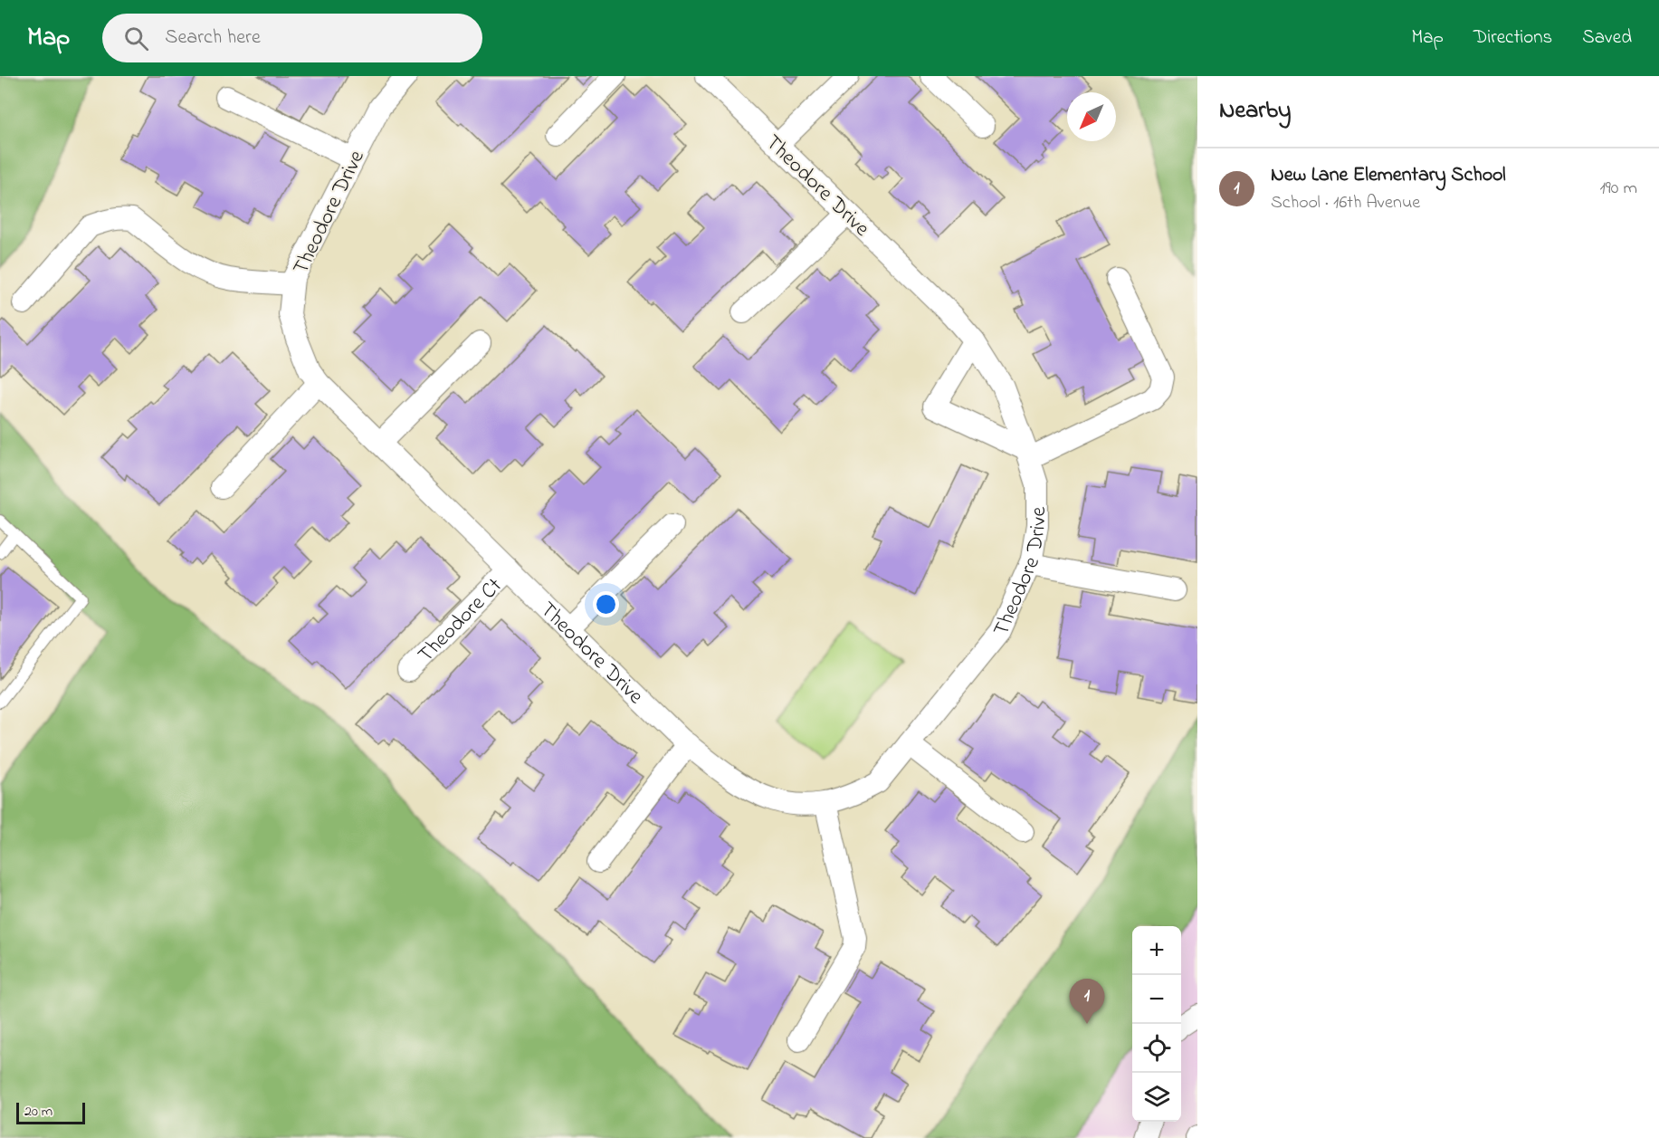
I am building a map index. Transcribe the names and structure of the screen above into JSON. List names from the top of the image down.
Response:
{
  "streets": {
    "street": ["Theodore Drive", "Theodore Ct"]
  },
  "crossings": [
    ["Theodore Drive", "Theodore Ct"]
  ],
  "scale_bar": "20 m",
  "north": "bottom left",
  "page": {
    "header": "Map",
    "search": "Search here",
    "nav": ["Map", "Directions", "Saved"],
    "heading": "Nearby",
    "list": [
      {
        "mark": "1",
        "name": "New Lane Elementary School",
        "note": "School · 16th Avenue",
        "value": "190 m"
      }
    ],
    "map_buttons": ["+", "−"],
    "pins": "1",
    "scale": "20 m"
  }
}
